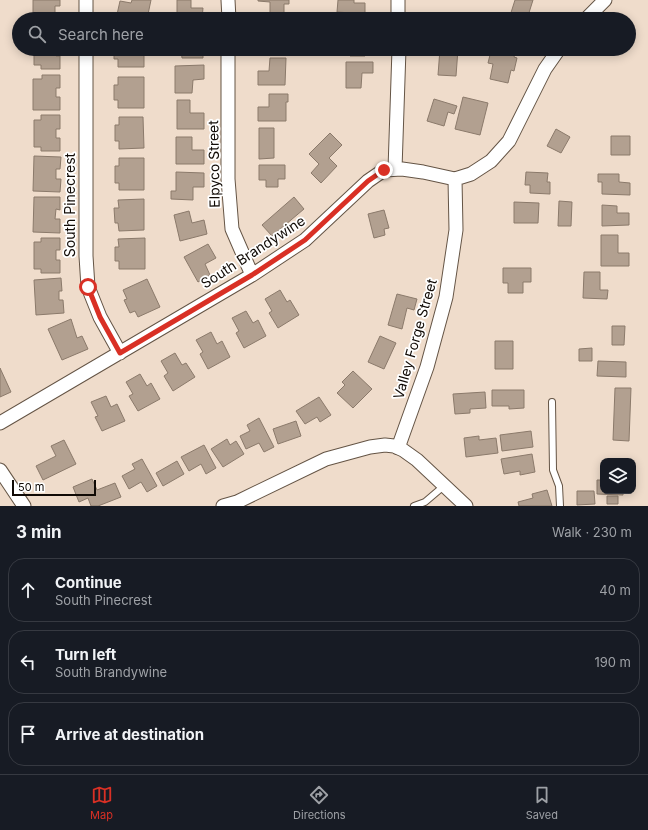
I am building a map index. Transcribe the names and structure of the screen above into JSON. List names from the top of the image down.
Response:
{
  "streets": {
    "street": [
      "Elpyco Street",
      "South Pinecrest",
      "South Brandywine",
      "Valley Forge Street"
    ]
  },
  "crossings": [
    ["Elpyco Street", "South Brandywine"],
    ["South Pinecrest", "South Brandywine"]
  ],
  "scale_bar": "50 m",
  "page": {
    "search": "Search here",
    "scale": "50 m",
    "heading": ["3 min", "Walk · 230 m"],
    "list": [
      ["Continue", "South Pinecrest", "40 m"],
      ["Turn left", "South Brandywine", "190 m"],
      "Arrive at destination"
    ],
    "nav": ["Map", "Directions", "Saved"]
  }
}
